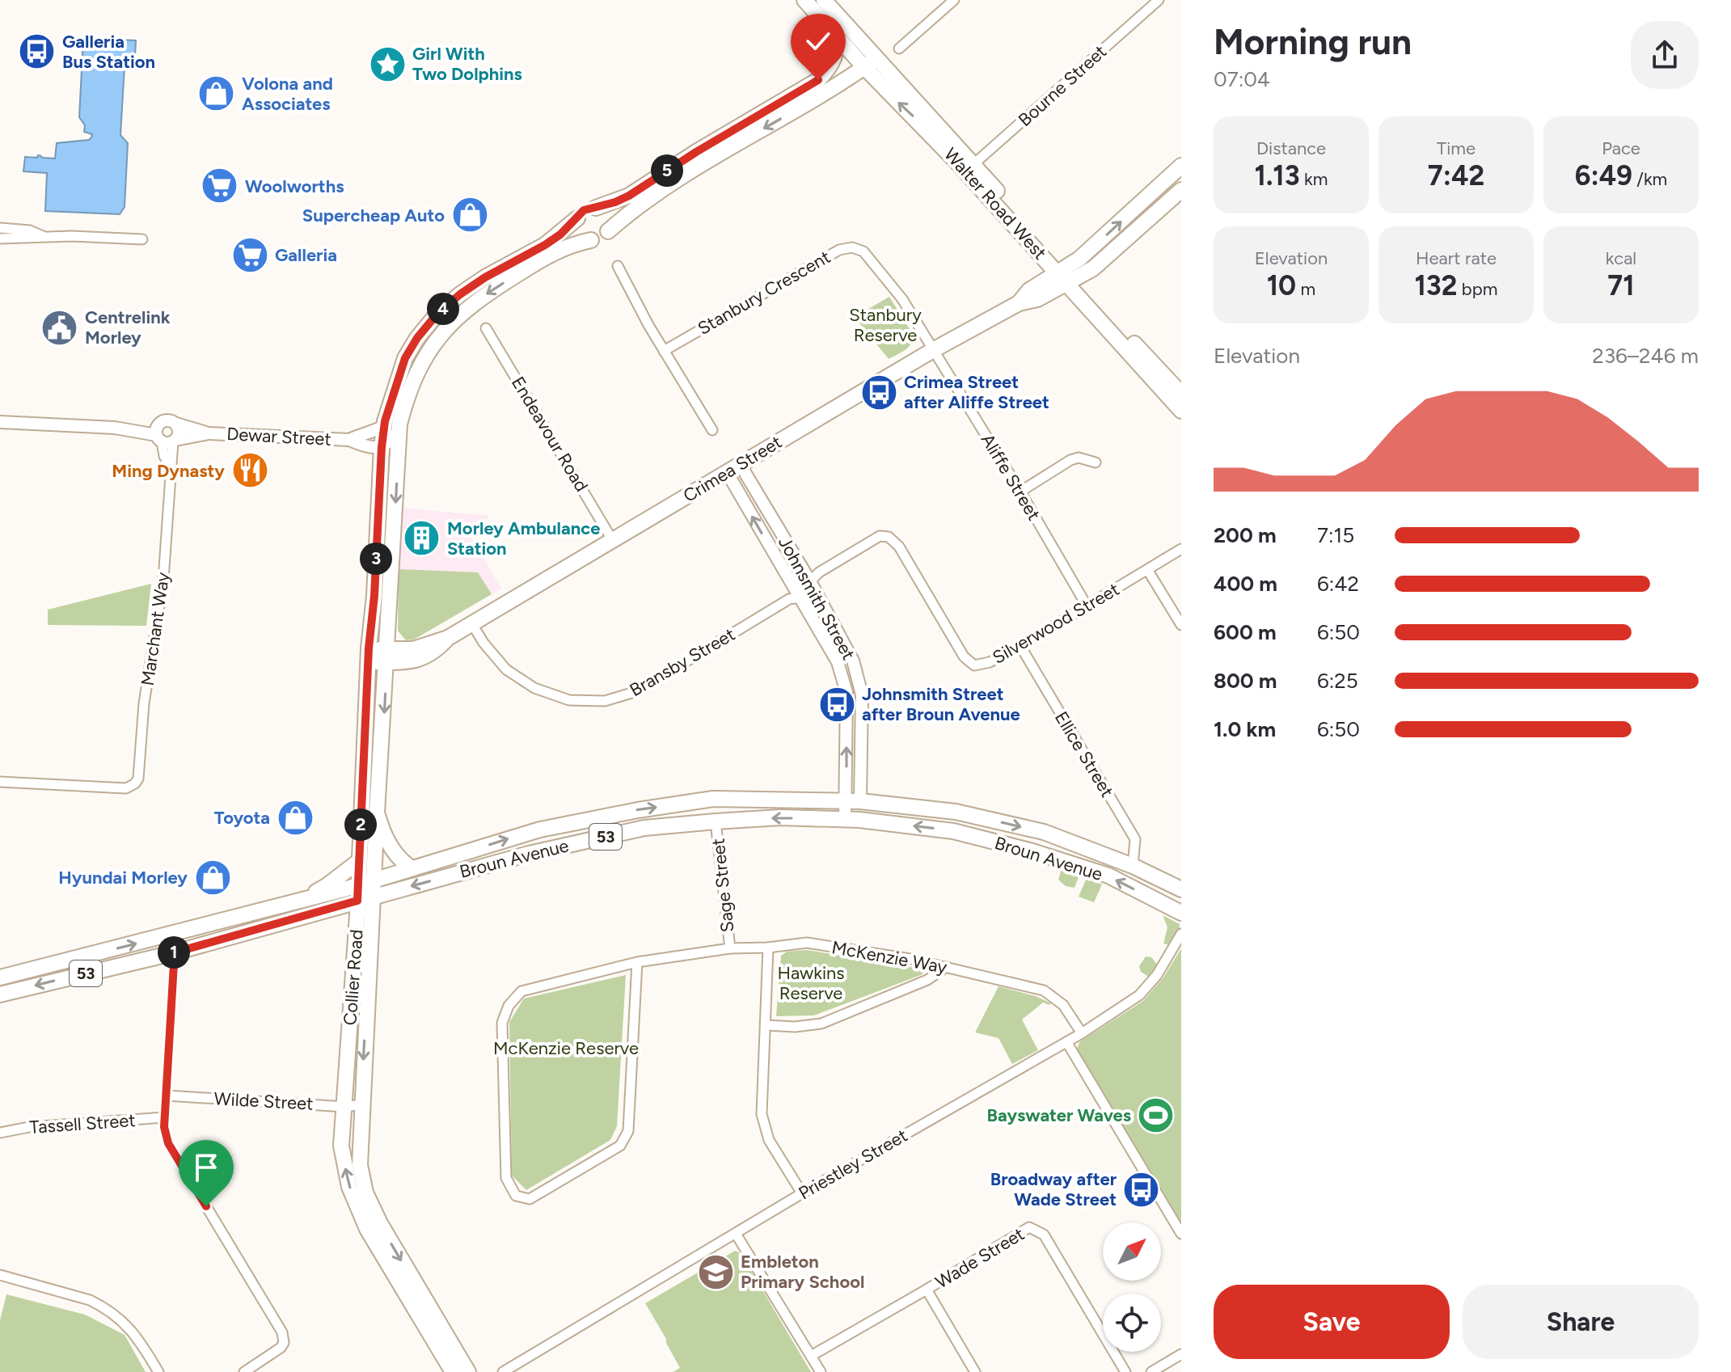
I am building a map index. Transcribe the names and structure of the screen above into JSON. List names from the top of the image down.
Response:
{
  "streets": {
    "main road": [
      "Walter Road West",
      "Crimea Street",
      "53",
      "Broun Avenue",
      "Collier Road"
    ],
    "street": [
      "Bourne Street",
      "Stanbury Crescent",
      "Endeavour Road",
      "Dewar Street",
      "Aliffe Street",
      "Johnsmith Street",
      "Silverwood Street",
      "Marchant Way",
      "Bransby Street",
      "Ellice Street",
      "Sage Street",
      "McKenzie Way",
      "Wilde Street",
      "Tassell Street",
      "Priestley Street",
      "Wade Street"
    ]
  },
  "crossings": [
    ["Bourne Street", "Walter Road West"],
    ["Walter Road West", "Crimea Street"],
    ["Stanbury Crescent", "Crimea Street"],
    ["Stanbury Crescent", "Aliffe Street"],
    ["Endeavour Road", "Crimea Street"],
    ["Dewar Street", "Marchant Way"],
    ["Dewar Street", "Collier Road"],
    ["Crimea Street", "Aliffe Street"],
    ["Crimea Street", "Johnsmith Street"],
    ["Crimea Street", "Bransby Street"],
    ["Crimea Street", "Collier Road"],
    ["Aliffe Street", "Silverwood Street"],
    ["Johnsmith Street", "Silverwood Street"],
    ["Johnsmith Street", "Bransby Street"],
    ["Johnsmith Street", "Broun Avenue"],
    ["Silverwood Street", "Ellice Street"],
    ["Ellice Street", "Broun Avenue"],
    ["Broun Avenue", "Sage Street"],
    ["Broun Avenue", "Collier Road"],
    ["Sage Street", "McKenzie Way"],
    ["McKenzie Way", "Priestley Street"],
    ["Collier Road", "Wilde Street"]
  ],
  "parks": ["Stanbury Reserve", "Hawkins Reserve", "McKenzie Reserve"],
  "places": {
    "bus stop": [
      "Galleria Bus Station",
      "Crimea Street after Aliffe Street",
      "Johnsmith Street after Broun Avenue",
      "Broadway after Wade Street"
    ],
    "place": ["Girl With Two Dolphins"],
    "shop": [
      "Volona and Associates",
      "Supercheap Auto",
      "Toyota",
      "Hyundai Morley"
    ],
    "supermarket": ["Woolworths", "Galleria"],
    "public building": ["Centrelink Morley"],
    "restaurant": ["Ming Dynasty"],
    "building": ["Morley Ambulance Station"],
    "sports": ["Bayswater Waves"],
    "school or university": ["Embleton Primary School"]
  },
  "north": "top right",
  "page": {
    "heading": ["Morning run", "07:04"],
    "stats": [
      ["Distance", "1.13 km"],
      ["Time", "7:42"],
      ["Pace", "6:49 /km"],
      ["Elevation", "10 m"],
      ["Heart rate", "132 bpm"],
      ["kcal", "71"]
    ],
    "pins": [
      "5",
      "4",
      "3",
      "2",
      "1"
    ],
    "chart": ["Elevation", "236–246 m"],
    "list": [
      {
        "name": "200 m",
        "note": "7:15"
      },
      {
        "name": "400 m",
        "note": "6:42"
      },
      {
        "name": "600 m",
        "note": "6:50"
      },
      {
        "name": "800 m",
        "note": "6:25"
      },
      {
        "name": "1.0 km",
        "note": "6:50"
      }
    ],
    "buttons": ["Save", "Share"]
  }
}
